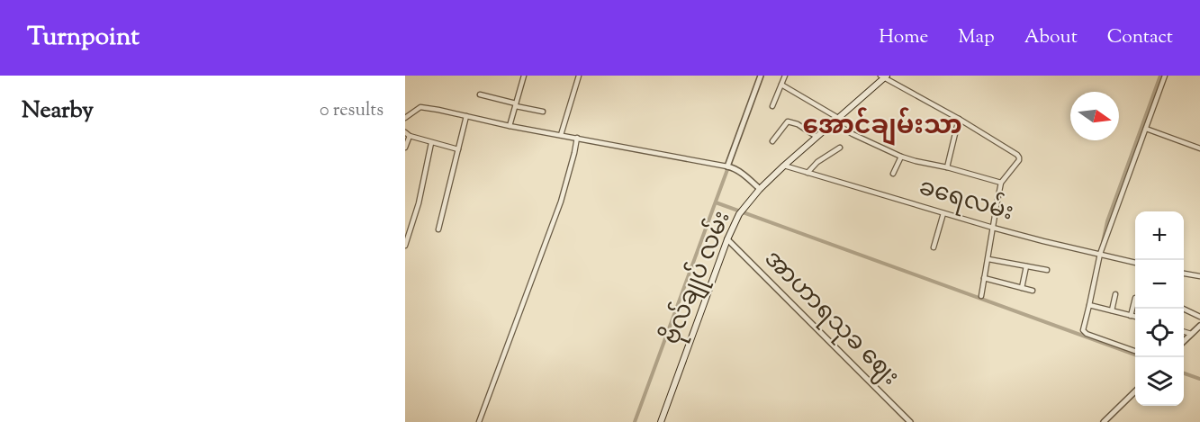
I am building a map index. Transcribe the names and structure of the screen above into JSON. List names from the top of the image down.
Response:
{
  "streets": {
    "main road": ["ဗိုလ်ချုပ် လမ်း"],
    "street": ["ခရေလမ်း", "အာဟာရသုခ ဈေး"]
  },
  "crossings": [
    ["ခရေလမ်း", "ဗိုလ်ချုပ် လမ်း"],
    ["ဗိုလ်ချုပ် လမ်း", "အာဟာရသုခ ဈေး"]
  ],
  "districts": ["အောင်ချမ်းသာ"],
  "north": "right",
  "page": {
    "header": "Turnpoint",
    "nav": [
      "Home",
      "Map",
      "About",
      "Contact"
    ],
    "heading": ["Nearby", "0 results"],
    "map_buttons": ["+", "−"]
  }
}
